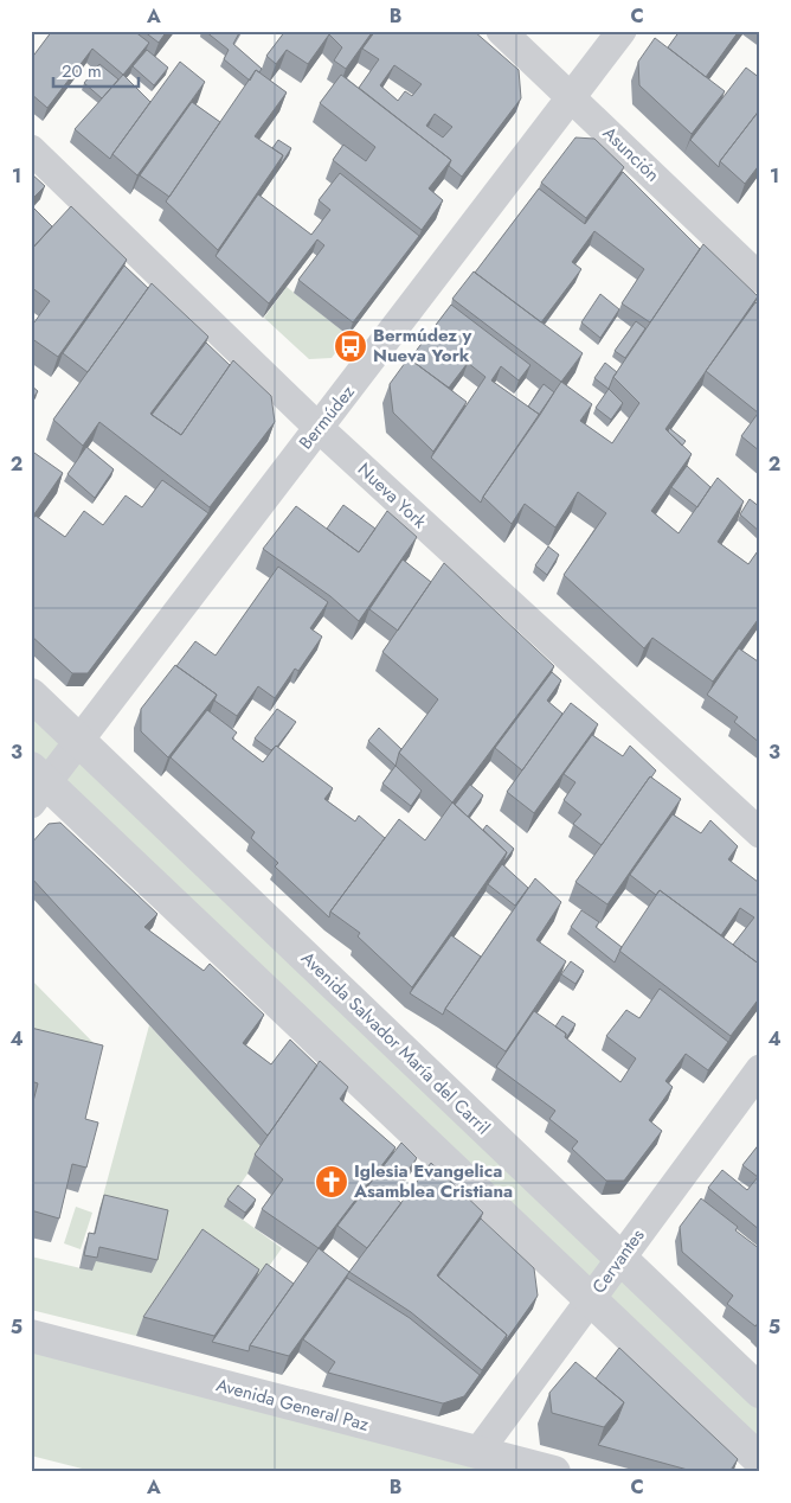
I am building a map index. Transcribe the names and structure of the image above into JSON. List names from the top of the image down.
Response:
{
  "streets": {
    "street": [
      "Asunción",
      "Bermúdez",
      "Nueva York",
      "Avenida Salvador María del Carril",
      "Cervantes",
      "Avenida General Paz"
    ]
  },
  "crossings": [
    ["Asunción", "Bermúdez"],
    ["Bermúdez", "Nueva York"],
    ["Bermúdez", "Avenida Salvador María del Carril"],
    ["Avenida Salvador María del Carril", "Cervantes"],
    ["Cervantes", "Avenida General Paz"]
  ],
  "places": {
    "bus stop": ["Bermúdez y Nueva York"],
    "church": ["Iglesia Evangelica Asamblea Cristiana"]
  },
  "scale_bar": "20 m",
  "grid": {
    "columns": ["A", "B", "C"],
    "rows": [
      "1",
      "2",
      "3",
      "4",
      "5"
    ]
  }
}
